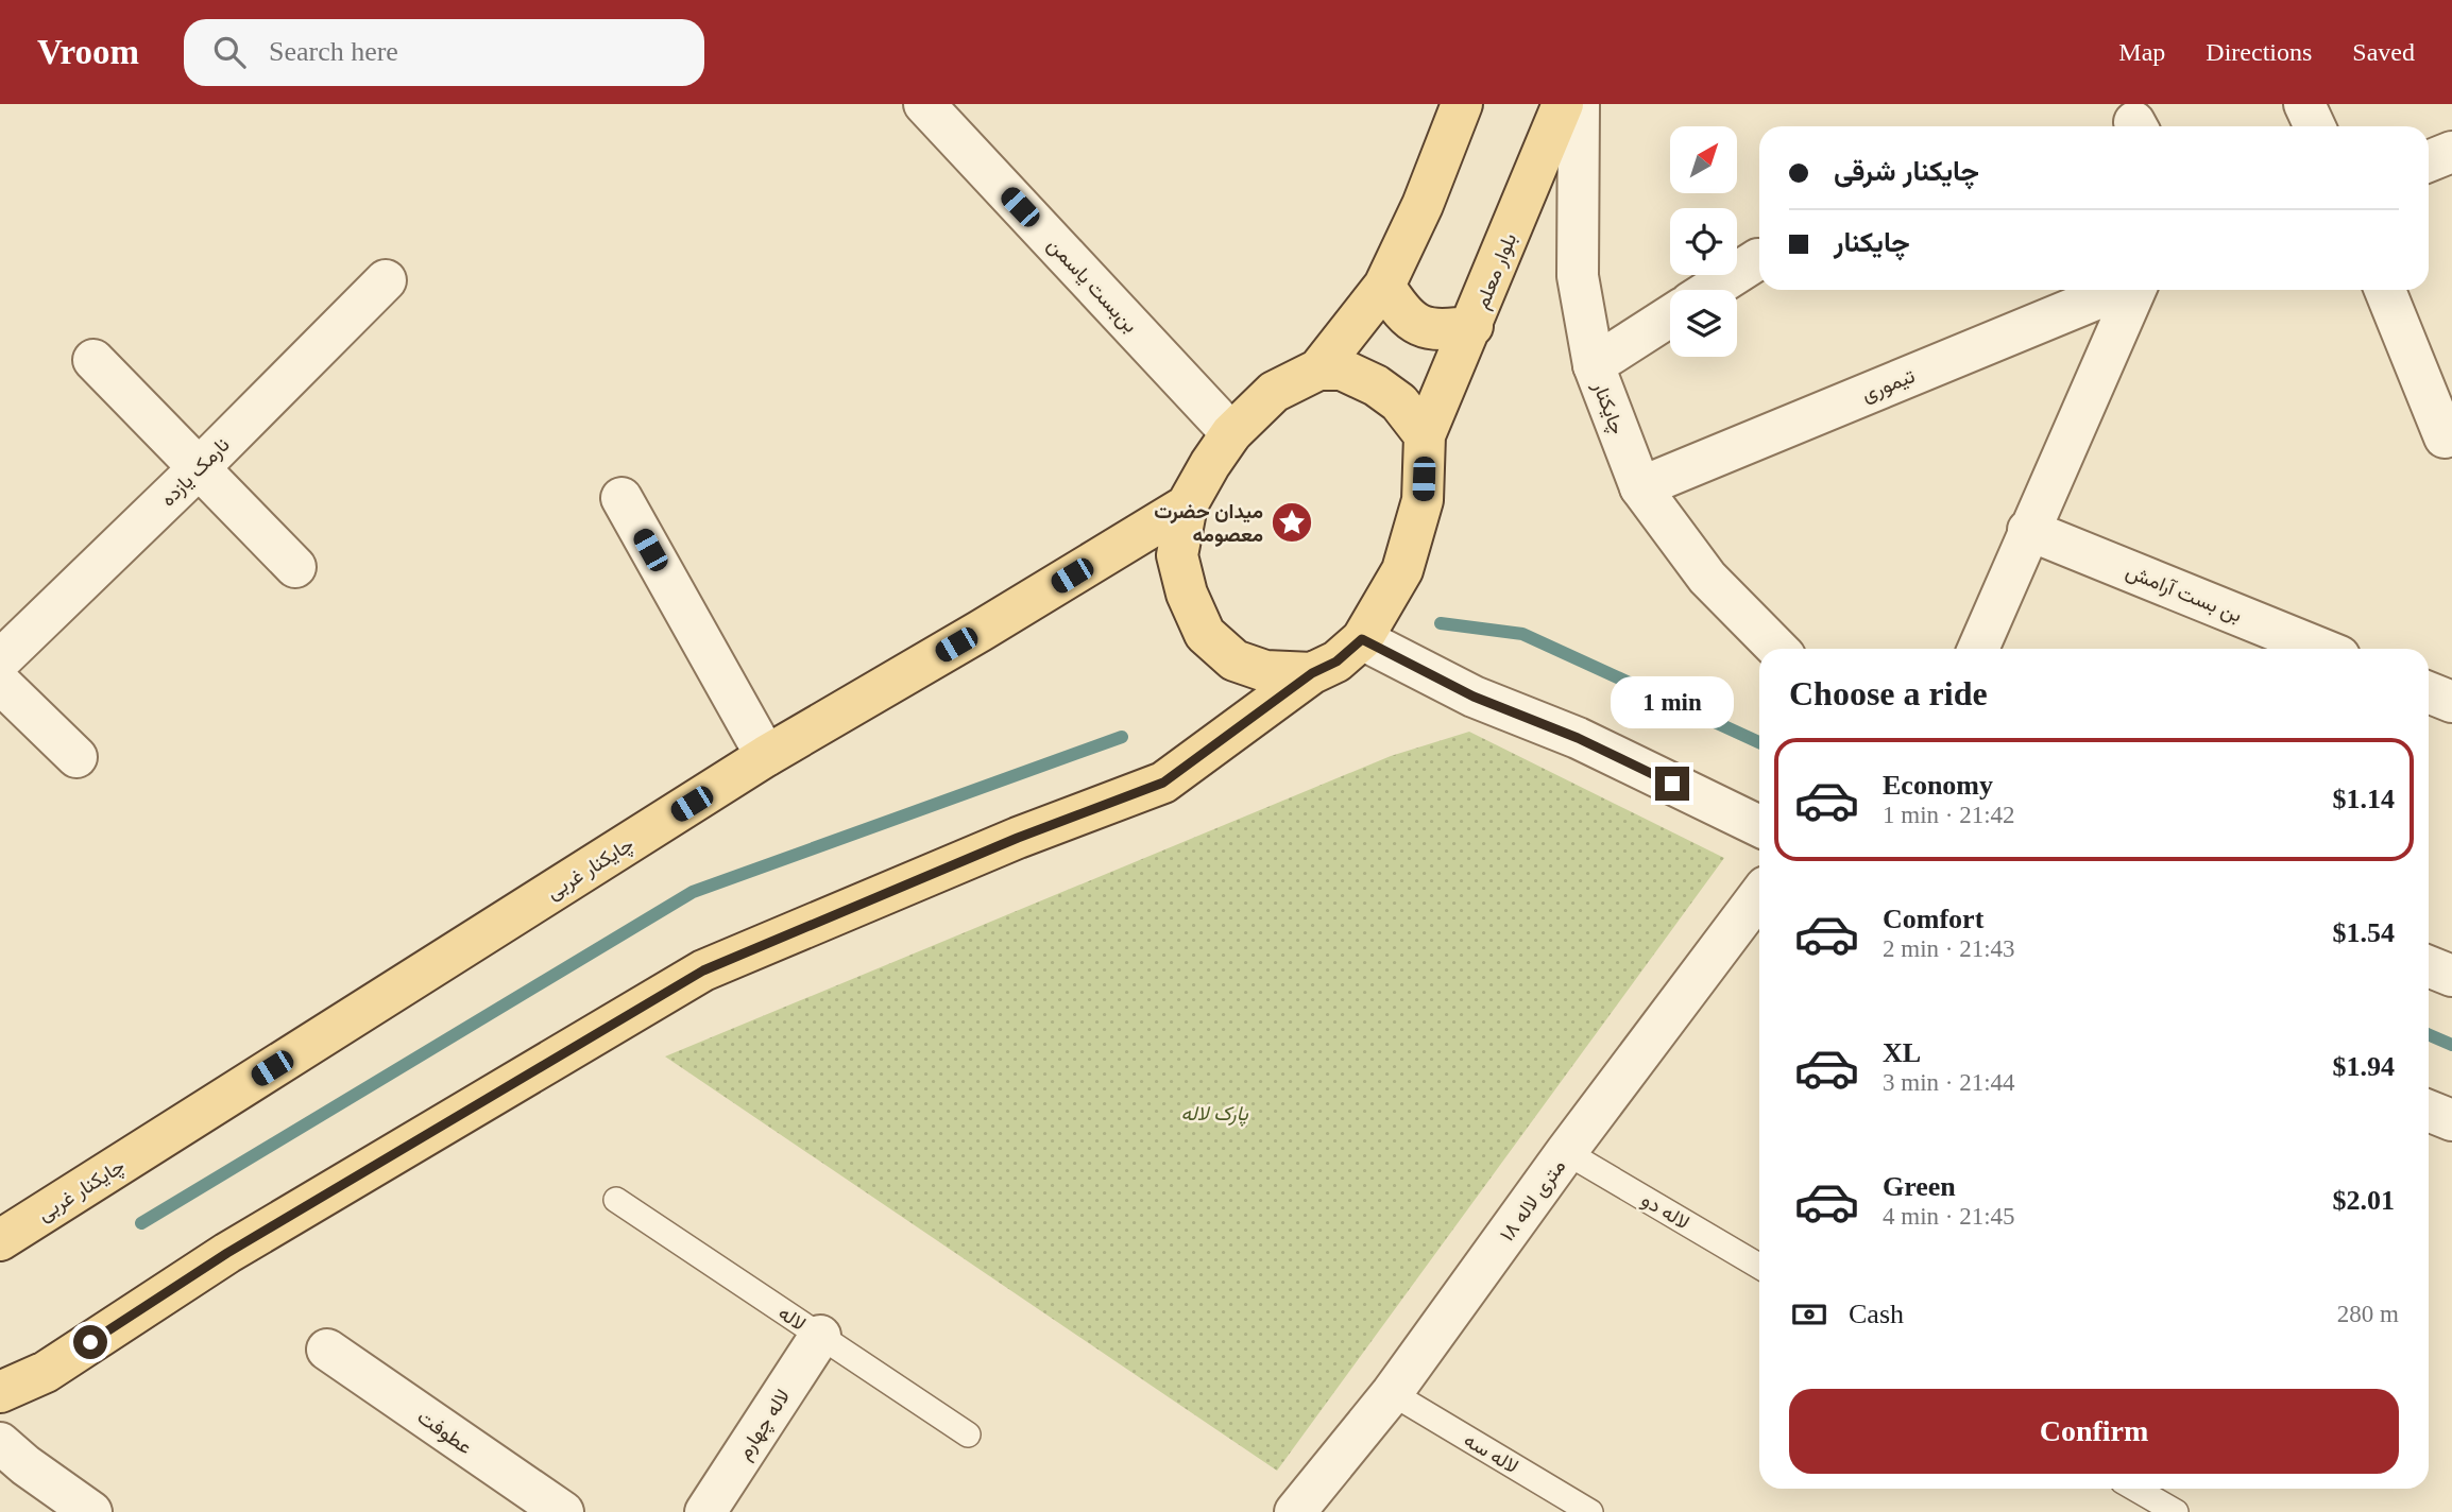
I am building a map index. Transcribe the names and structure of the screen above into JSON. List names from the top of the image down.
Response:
{
  "streets": {
    "main road": ["بلوار معلم", "چایکنار غربی"],
    "street": [
      "بن‌بست یاسمن",
      "تیموری",
      "چایکنار",
      "نارمک یازده",
      "بن بست آرامش",
      "۱۸ متری لاله",
      "لاله چهارم",
      "عطوفت"
    ],
    "lane": ["لاله دو", "لاله", "لاله سه"]
  },
  "crossings": [
    ["تیموری", "چایکنار"],
    ["۱۸ متری لاله", "لاله دو"],
    ["۱۸ متری لاله", "لاله سه"],
    ["لاله", "لاله چهارم"]
  ],
  "parks": ["پارک لاله"],
  "places": {
    "place": ["میدان حضرت معصومه"]
  },
  "north": "top right",
  "page": {
    "header": "Vroom",
    "search": "Search here",
    "nav": ["Map", "Directions", "Saved"],
    "banner": ["چایکنار شرقی", "چایکنار"],
    "heading": "Choose a ride",
    "bubble": "1 min",
    "list": [
      {
        "name": "Economy",
        "note": "1 min · 21:42",
        "value": "$1.14"
      },
      {
        "name": "Comfort",
        "note": "2 min · 21:43",
        "value": "$1.54"
      },
      {
        "name": "XL",
        "note": "3 min · 21:44",
        "value": "$1.94"
      },
      {
        "name": "Green",
        "note": "4 min · 21:45",
        "value": "$2.01"
      }
    ],
    "pay": ["Cash", "280 m"],
    "buttons": "Confirm"
  }
}
